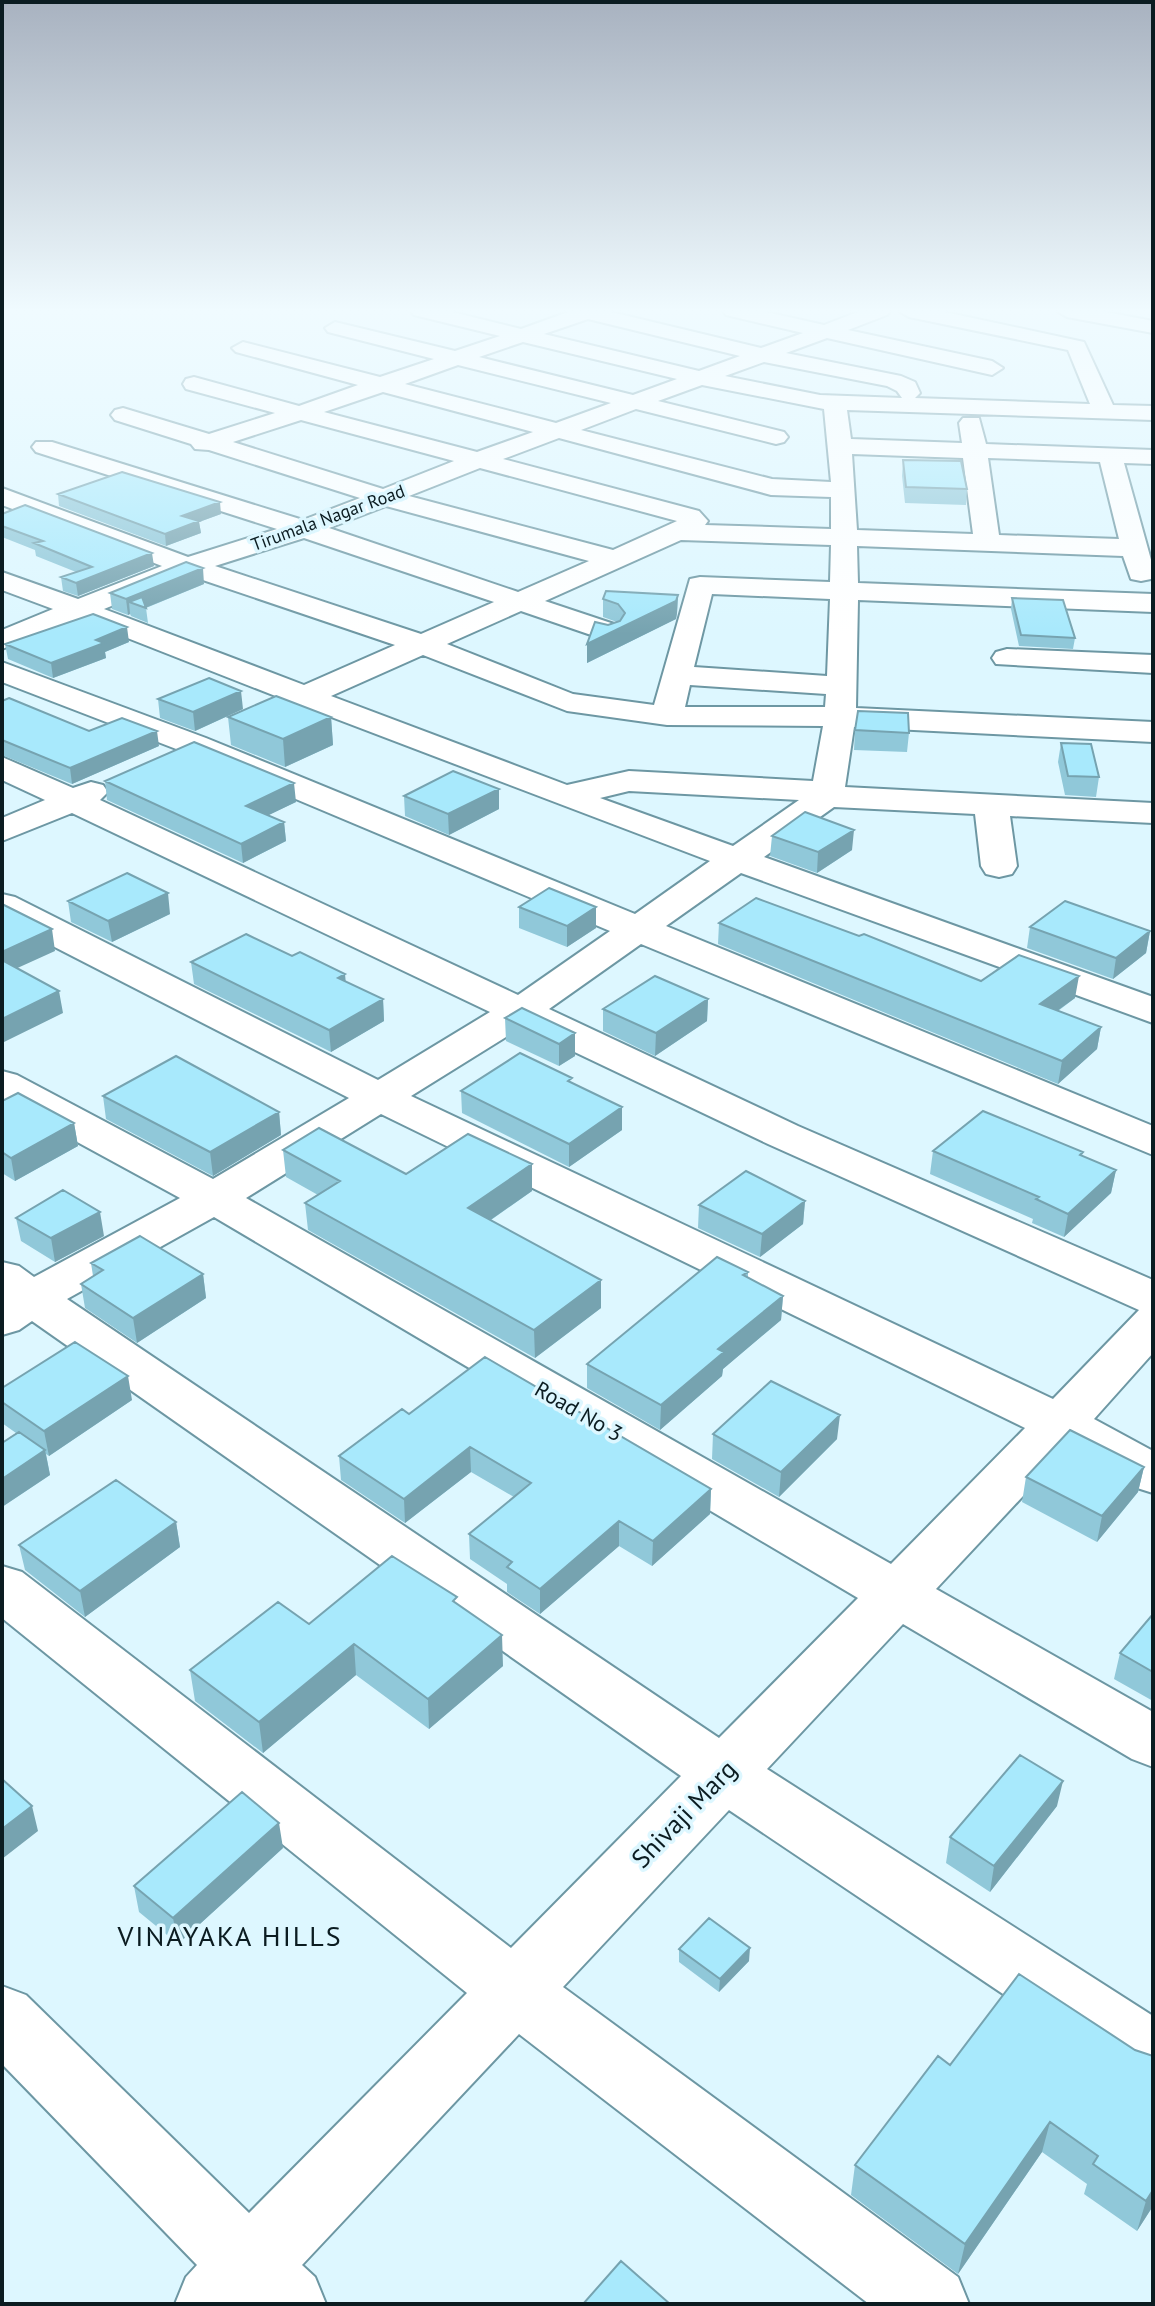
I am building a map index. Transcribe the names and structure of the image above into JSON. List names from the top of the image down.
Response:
{
  "streets": {
    "street": ["Tirumala Nagar Road", "Road No 3", "Shivaji Marg"]
  },
  "crossings": [
    ["Road No 3", "Shivaji Marg"]
  ],
  "districts": ["VINAYAKA HILLS"]
}
